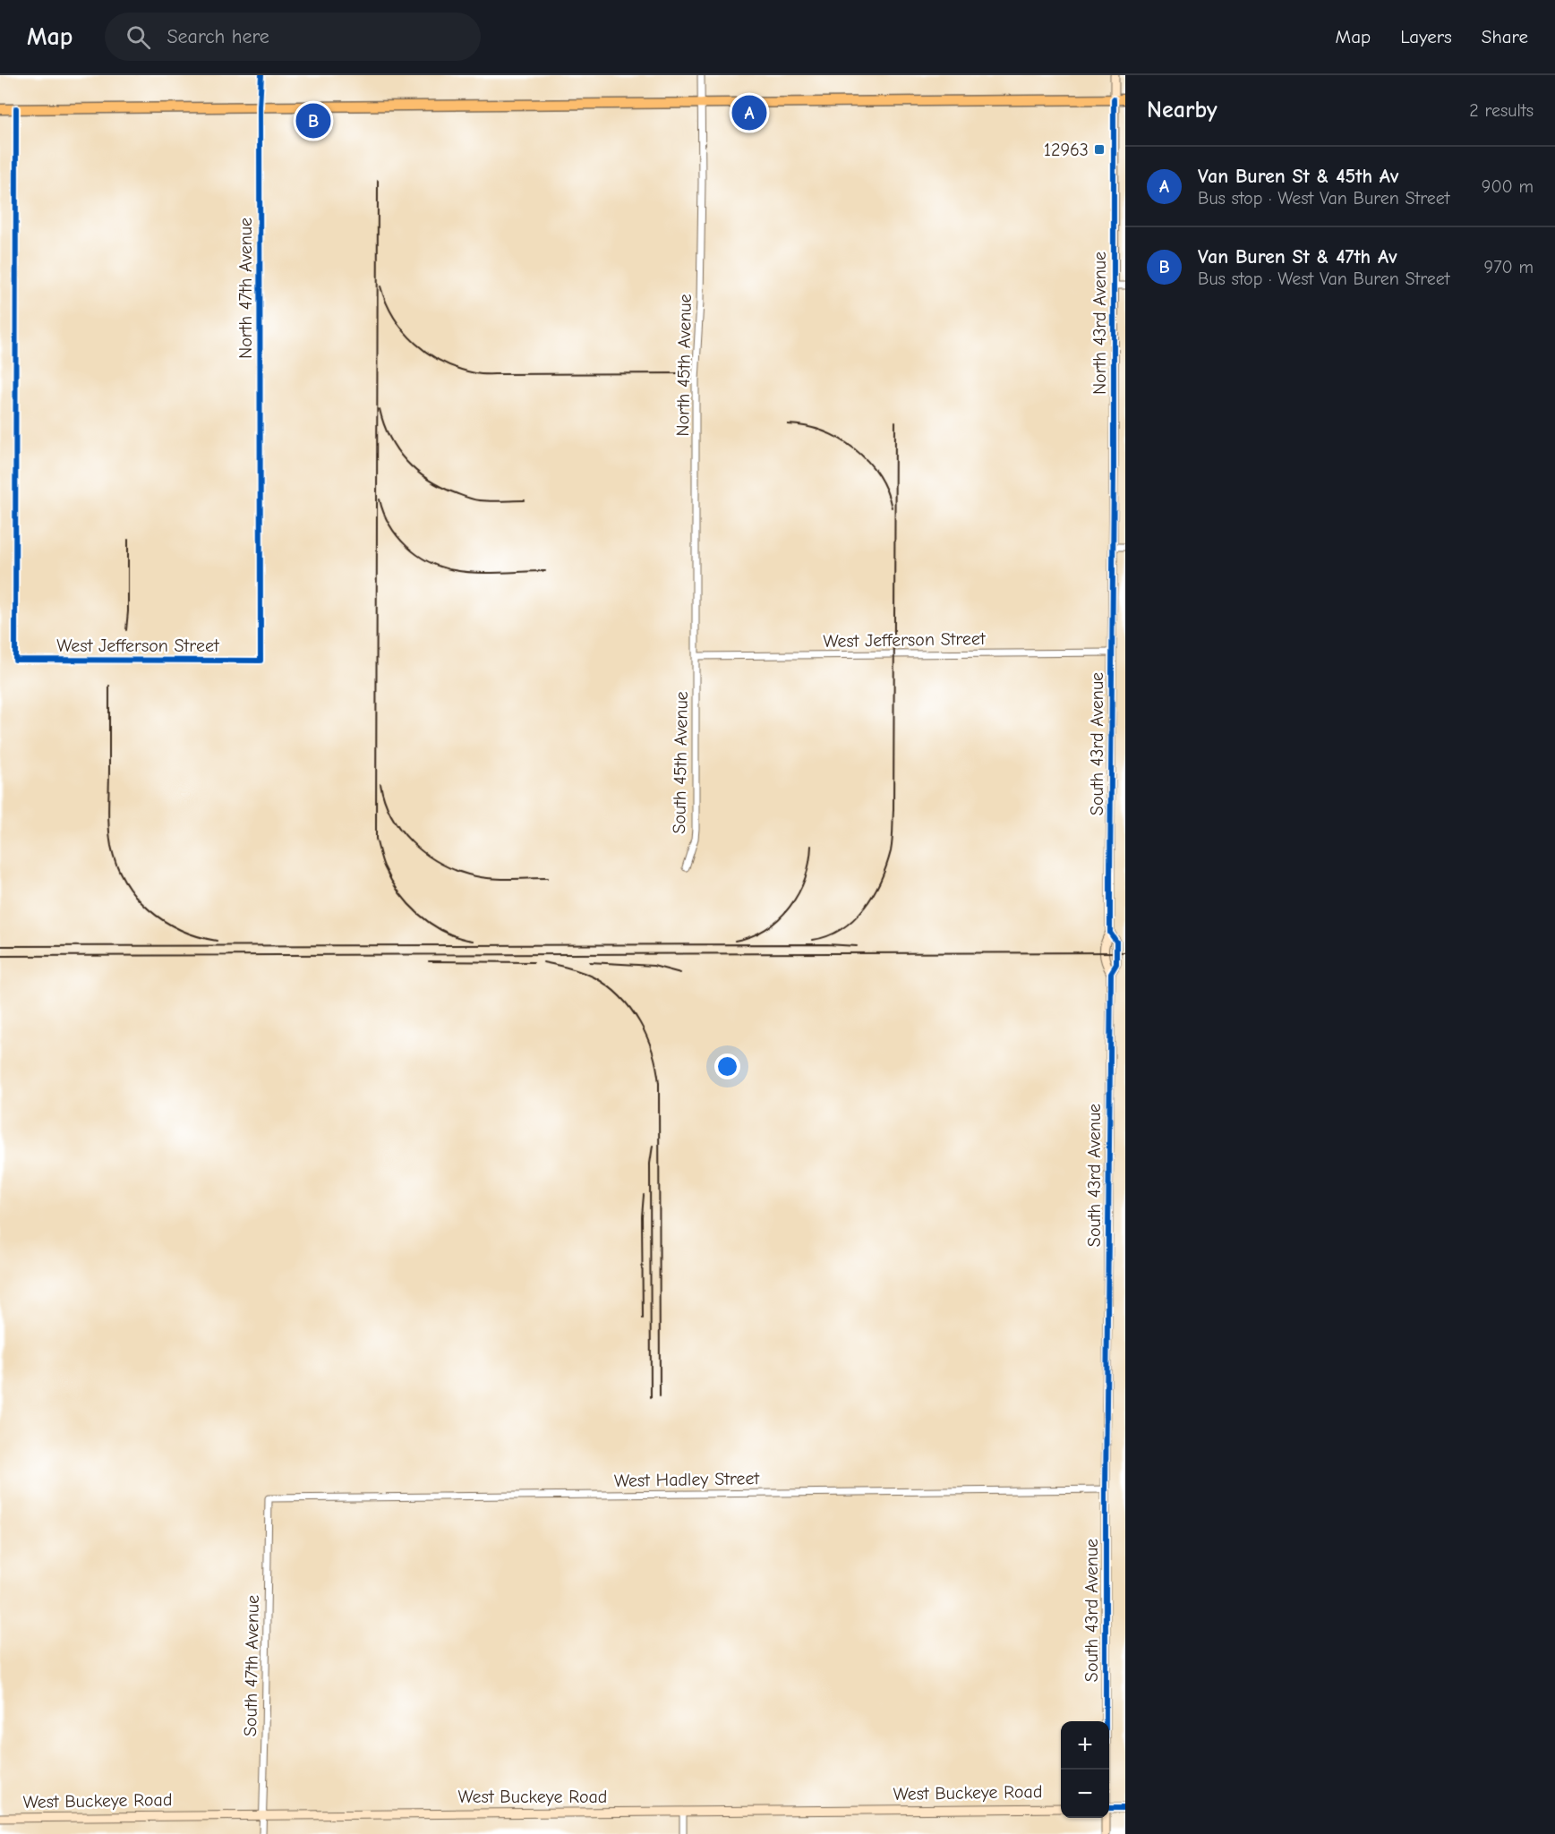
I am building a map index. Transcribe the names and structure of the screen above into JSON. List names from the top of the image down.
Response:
{
  "streets": {
    "main road": ["North 43rd Avenue", "South 43rd Avenue", "West Buckeye Road"],
    "street": [
      "North 47th Avenue",
      "North 45th Avenue",
      "West Jefferson Street",
      "South 45th Avenue",
      "West Hadley Street",
      "South 47th Avenue"
    ]
  },
  "crossings": [
    ["North 47th Avenue", "West Jefferson Street"],
    ["North 43rd Avenue", "South 43rd Avenue"],
    ["North 45th Avenue", "West Jefferson Street"],
    ["North 45th Avenue", "South 45th Avenue"],
    ["West Jefferson Street", "South 43rd Avenue"],
    ["West Jefferson Street", "South 45th Avenue"],
    ["South 43rd Avenue", "West Hadley Street"],
    ["West Hadley Street", "South 47th Avenue"],
    ["South 47th Avenue", "West Buckeye Road"]
  ],
  "places": {
    "transit": ["12963"]
  },
  "page": {
    "header": "Map",
    "search": "Search here",
    "nav": ["Map", "Layers", "Share"],
    "heading": ["Nearby", "2 results"],
    "pins": ["A", "B"],
    "list": [
      {
        "mark": "A",
        "name": "Van Buren St & 45th Av",
        "note": "Bus stop · West Van Buren Street",
        "value": "900 m"
      },
      {
        "mark": "B",
        "name": "Van Buren St & 47th Av",
        "note": "Bus stop · West Van Buren Street",
        "value": "970 m"
      }
    ],
    "map_buttons": ["+", "−"]
  }
}
